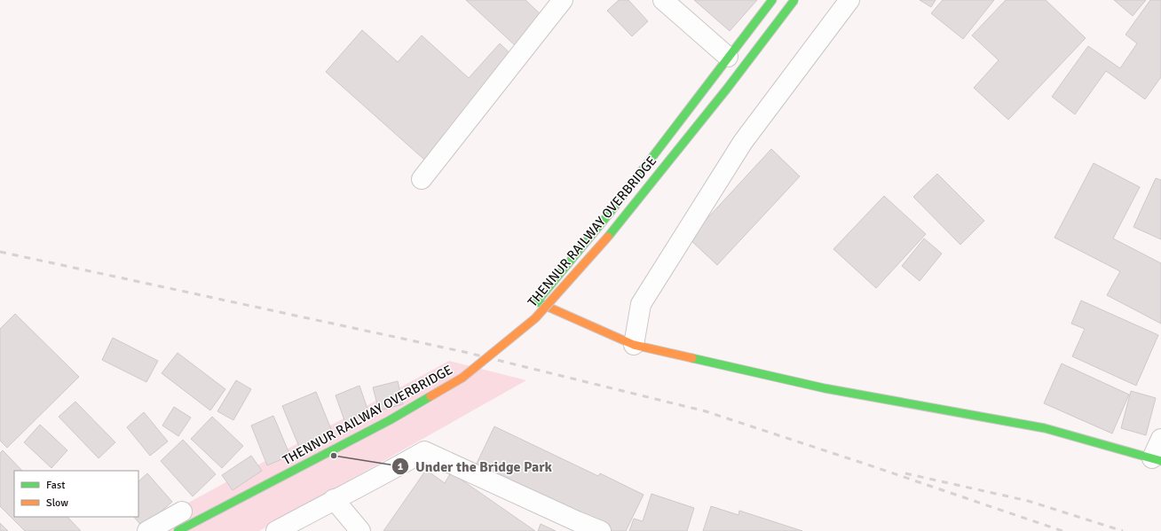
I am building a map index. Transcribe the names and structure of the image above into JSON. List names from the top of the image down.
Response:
{
  "streets": {
    "street": ["THENNUR RAILWAY OVERBRIDGE"]
  },
  "places": ["Under the Bridge Park"],
  "legend": ["Fast", "Slow"]
}
